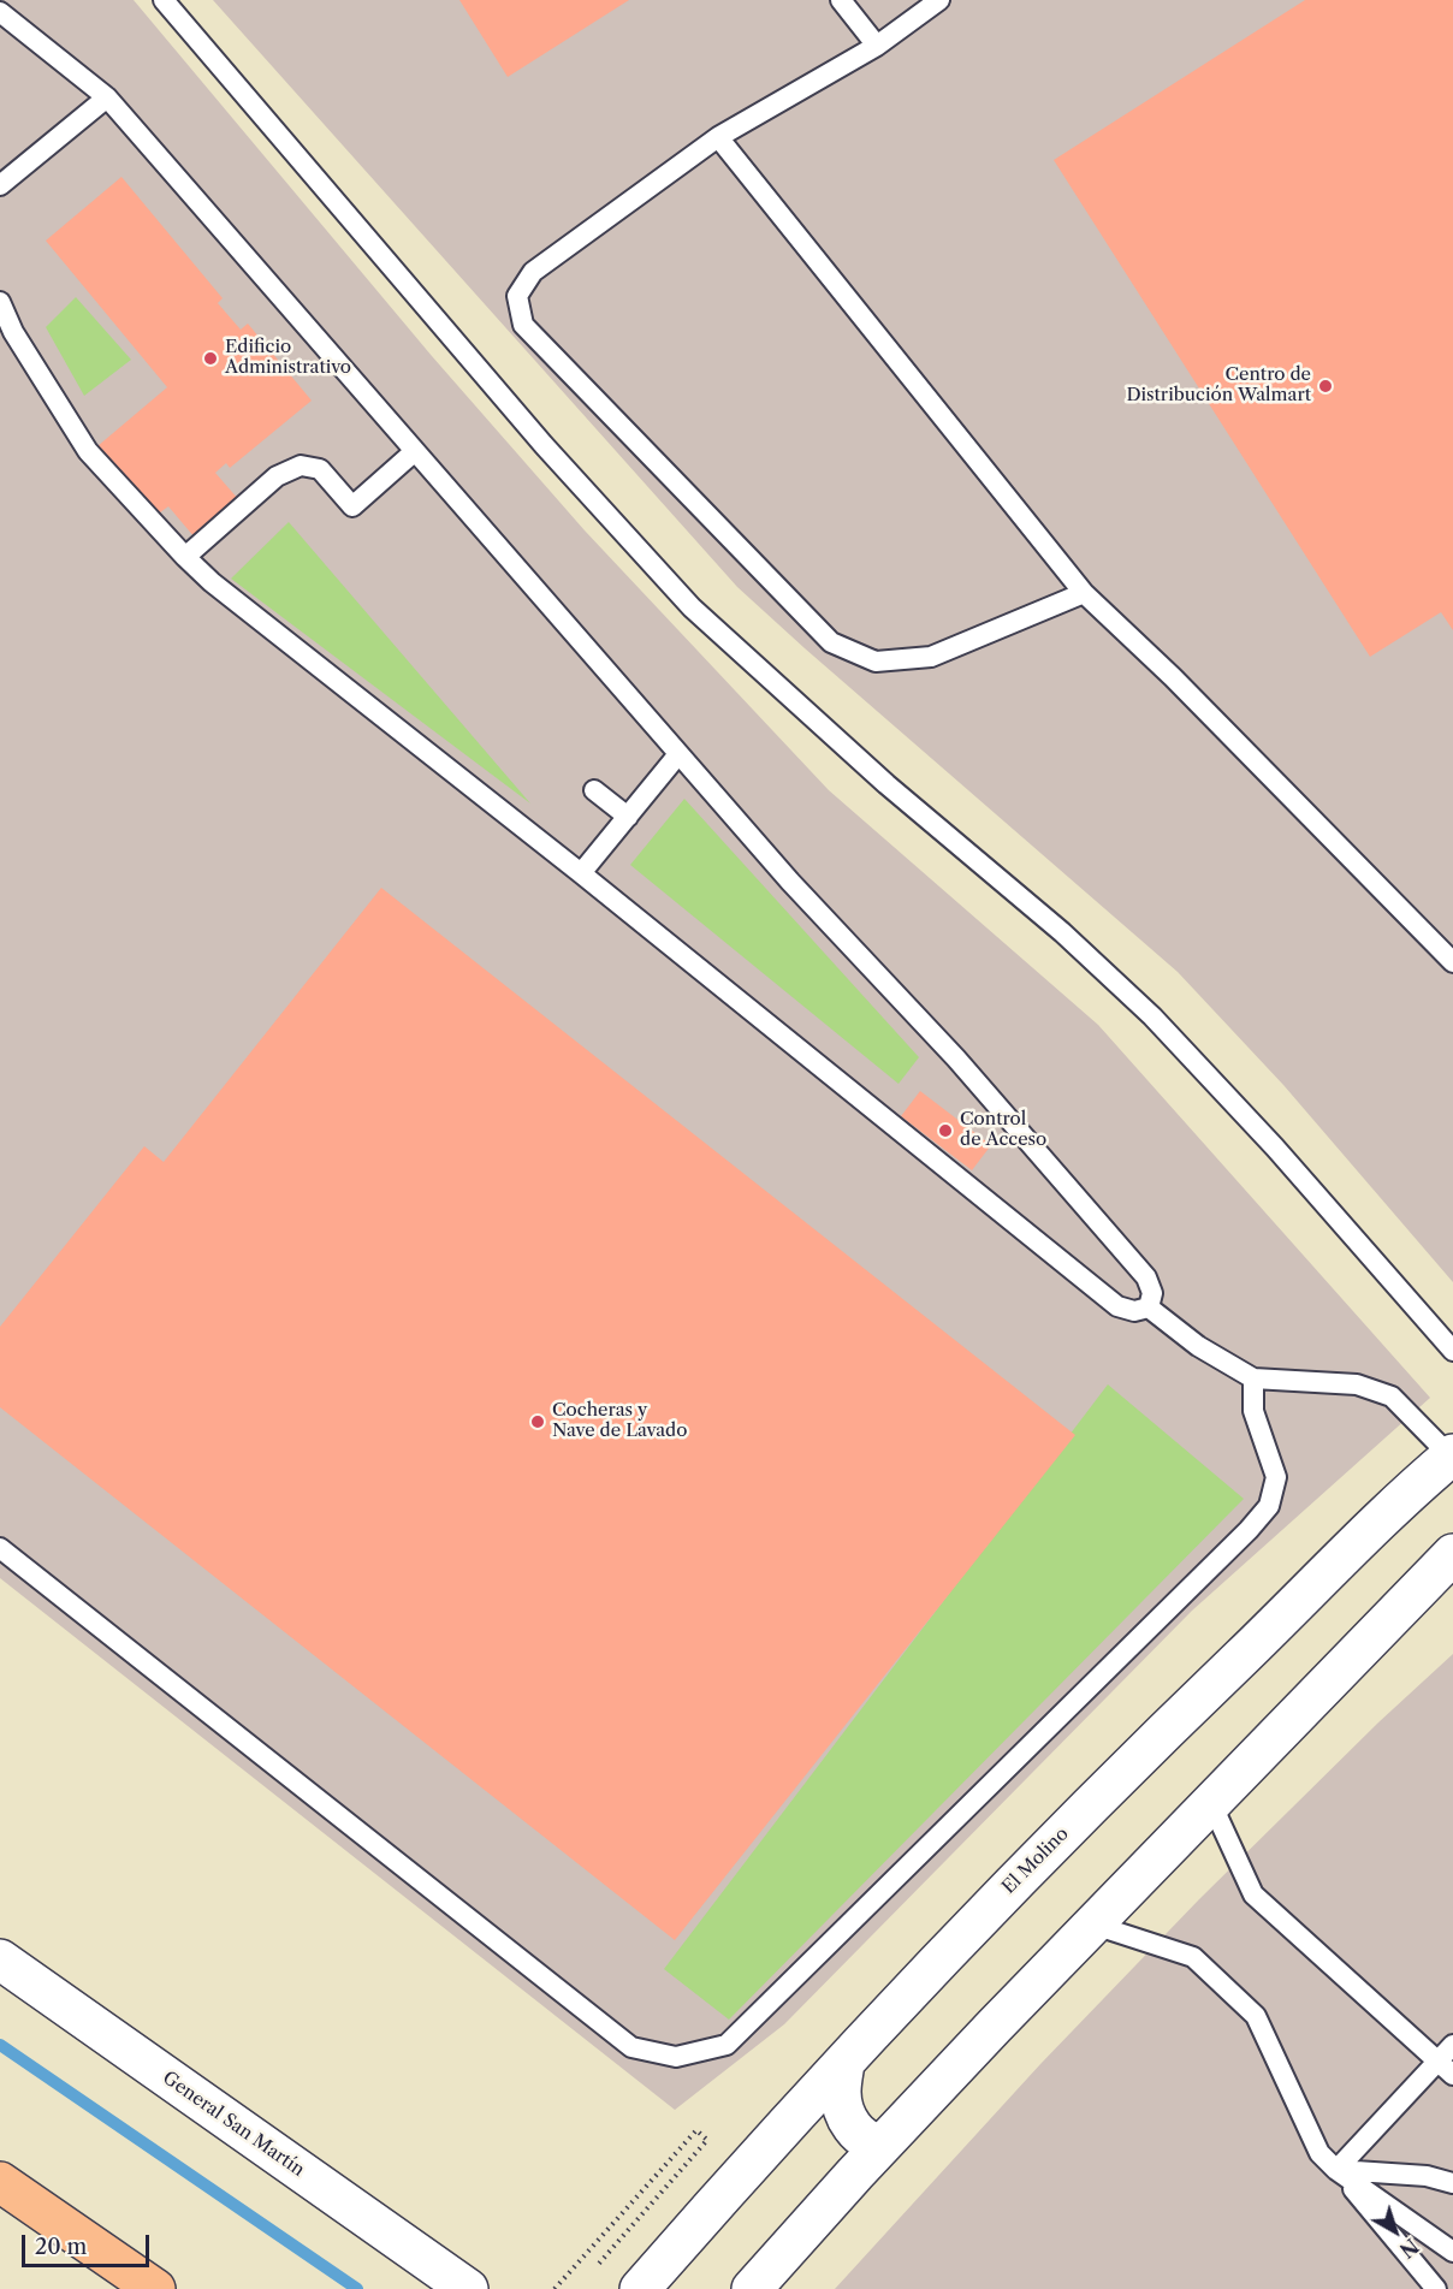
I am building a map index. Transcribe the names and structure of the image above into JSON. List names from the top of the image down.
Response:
{
  "streets": {
    "street": ["El Molino", "General San Martín"]
  },
  "places": [
    "Edificio Administrativo",
    "Centro de Distribución Walmart",
    "Control de Acceso",
    "Cocheras y Nave de Lavado"
  ],
  "scale_bar": "20 m",
  "north": "bottom right"
}
